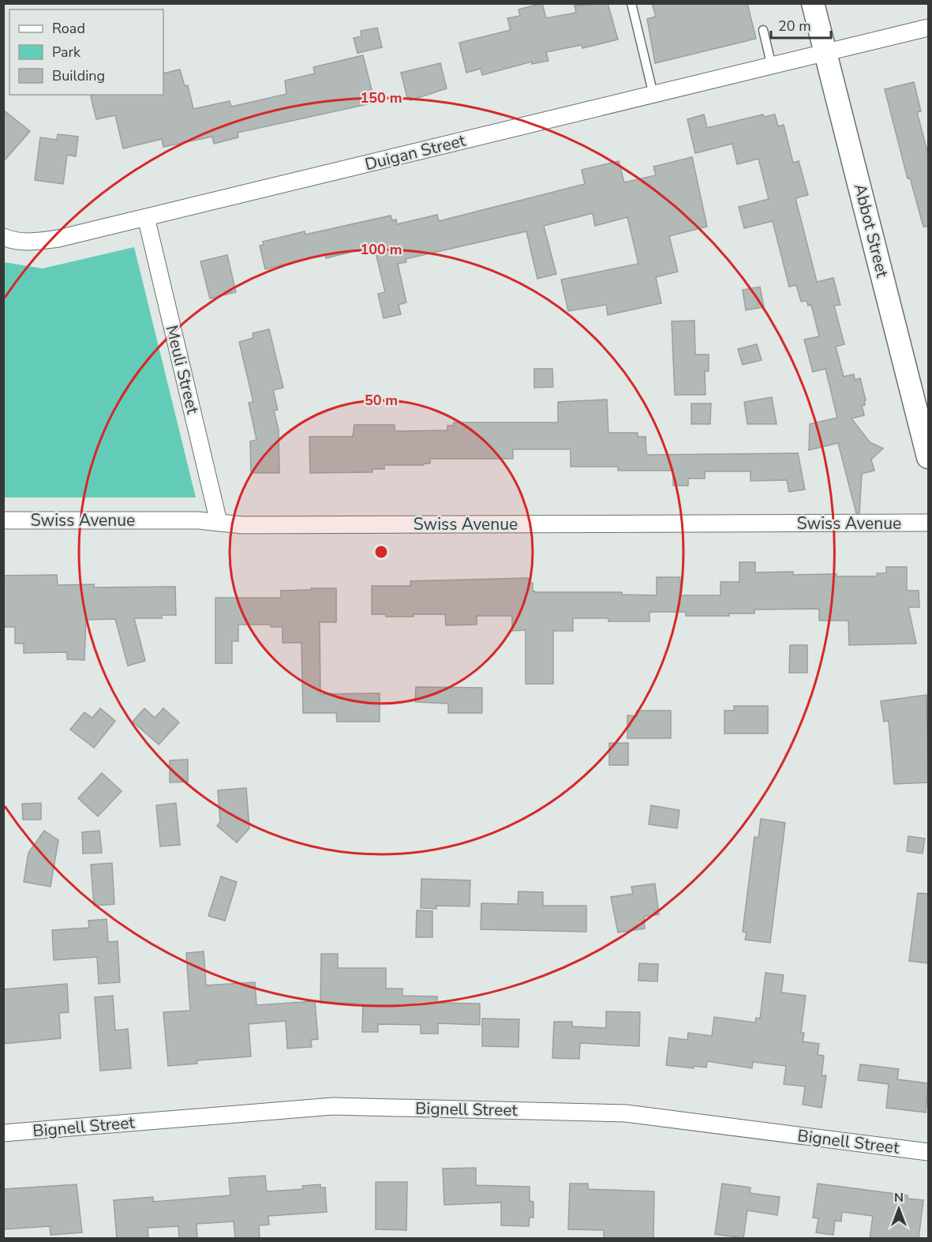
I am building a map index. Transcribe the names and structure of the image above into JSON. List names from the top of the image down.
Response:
{
  "streets": {
    "street": [
      "Duigan Street",
      "Abbot Street",
      "Meuli Street",
      "Swiss Avenue",
      "Bignell Street"
    ]
  },
  "crossings": [
    ["Duigan Street", "Abbot Street"],
    ["Duigan Street", "Meuli Street"],
    ["Meuli Street", "Swiss Avenue"]
  ],
  "legend": ["Road", "Park", "Building"],
  "scale_bar": "20 m",
  "north": "top",
  "rings": ["150 m", "100 m", "50 m"]
}
